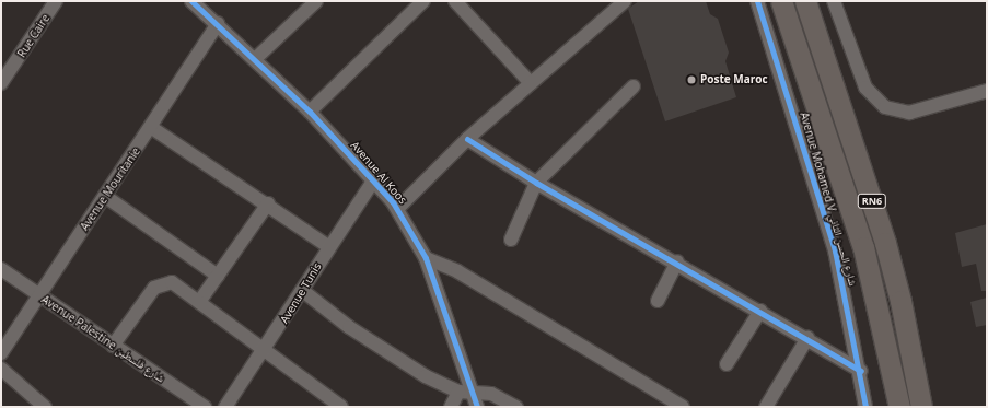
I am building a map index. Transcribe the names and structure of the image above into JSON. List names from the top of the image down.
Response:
{
  "streets": {
    "main road": ["RN6"],
    "street": [
      "Rue Caire",
      "Avenue Al Koos",
      "Avenue Mouritanie",
      "Avenue Mohamed V شارع الحسن الثاني",
      "Avenue Tunis",
      "Avenue Palestine شارع فلسطين"
    ]
  },
  "crossings": [
    ["Avenue Al Koos", "Avenue Mouritanie"],
    ["Avenue Al Koos", "Avenue Tunis"],
    ["Avenue Mouritanie", "Avenue Palestine شارع فلسطين"]
  ],
  "places": ["Poste Maroc"]
}
